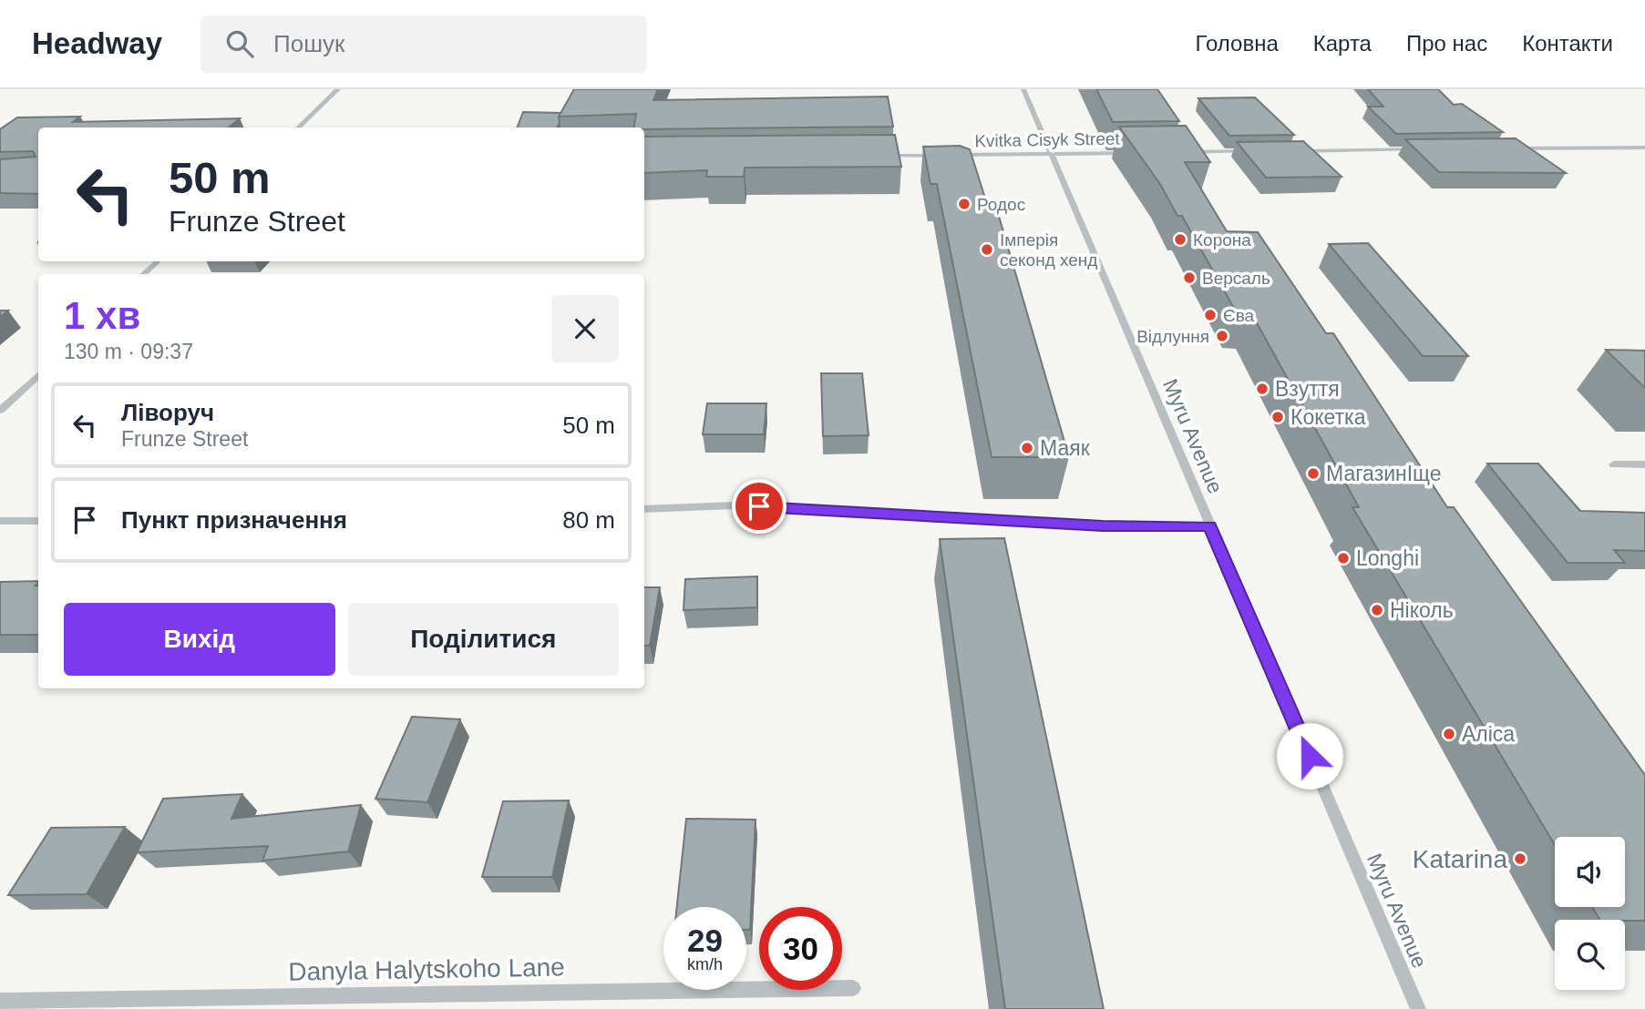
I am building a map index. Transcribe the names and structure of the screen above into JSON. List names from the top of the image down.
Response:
{
  "streets": {
    "street": ["Kvitka Cisyk Street", "Myru Avenue", "Danyla Halytskoho Lane"]
  },
  "crossings": [
    ["Kvitka Cisyk Street", "Myru Avenue"]
  ],
  "places": [
    "Родос",
    "Корона",
    "Імперія секонд хенд",
    "Версаль",
    "Єва",
    "Відлуння",
    "Взуття",
    "Кокетка",
    "Маяк",
    "МагазинІще",
    "Longhi",
    "Ніколь",
    "Аліса",
    "Katarina"
  ],
  "page": {
    "header": "Headway",
    "search": "Пошук",
    "nav": [
      "Головна",
      "Карта",
      "Про нас",
      "Контакти"
    ],
    "turn": ["50 m", "Frunze Street"],
    "heading": ["1 хв", "130 m · 09:37"],
    "list": [
      {
        "name": "Ліворуч",
        "note": "Frunze Street",
        "value": "50 m"
      },
      {
        "name": "Пункт призначення",
        "value": "80 m"
      }
    ],
    "buttons": ["Вихід", "Поділитися"],
    "speed": "29 km/h",
    "limit": "30"
  }
}
